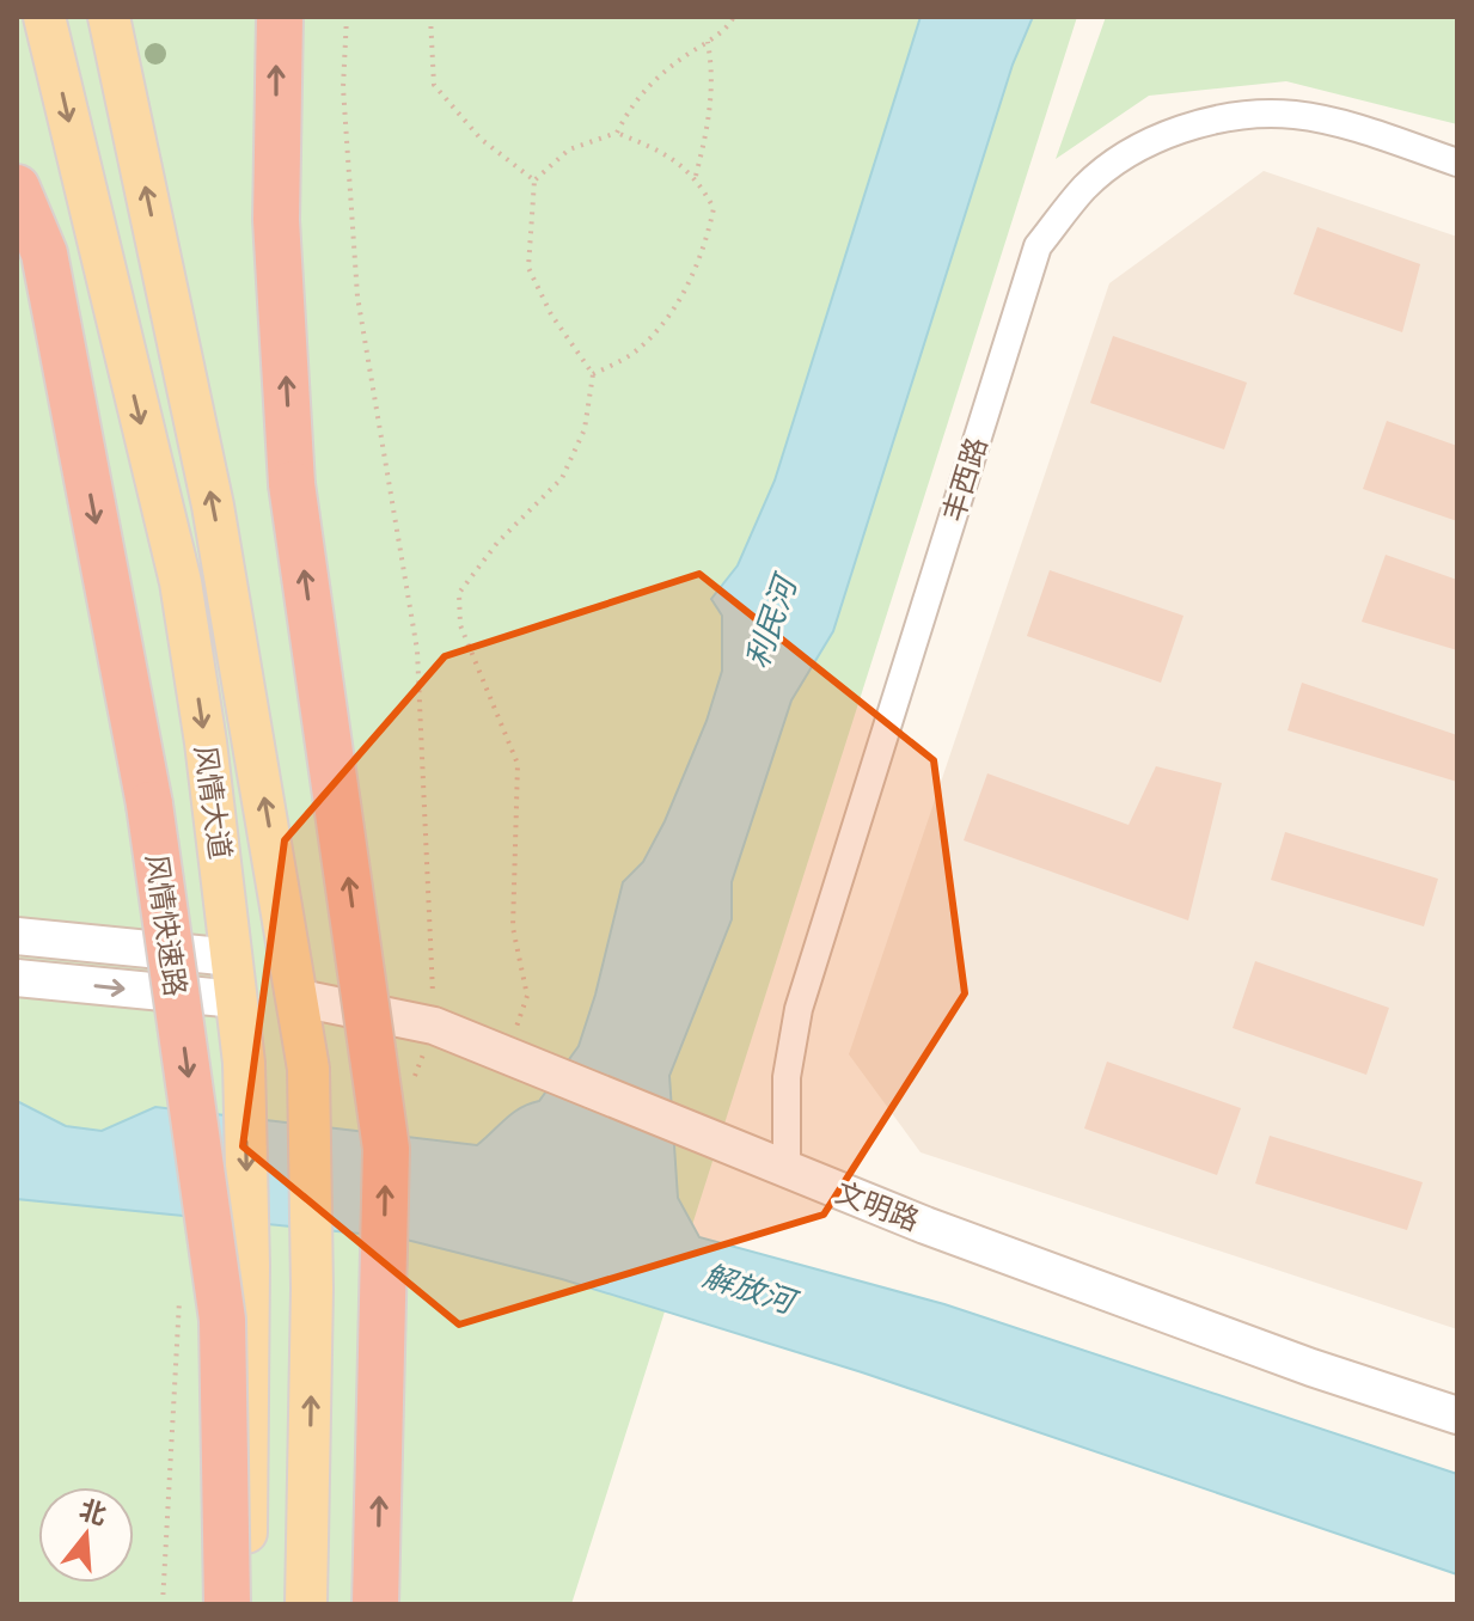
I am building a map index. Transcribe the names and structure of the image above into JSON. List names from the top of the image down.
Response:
{
  "streets": {
    "highway": ["风情快速路"],
    "main road": ["风情大道"],
    "street": ["丰西路", "文明路"]
  },
  "crossings": [
    ["丰西路", "文明路"],
    ["风情大道", "文明路"]
  ],
  "water": ["利民河", "解放河"],
  "north": "top"
}
